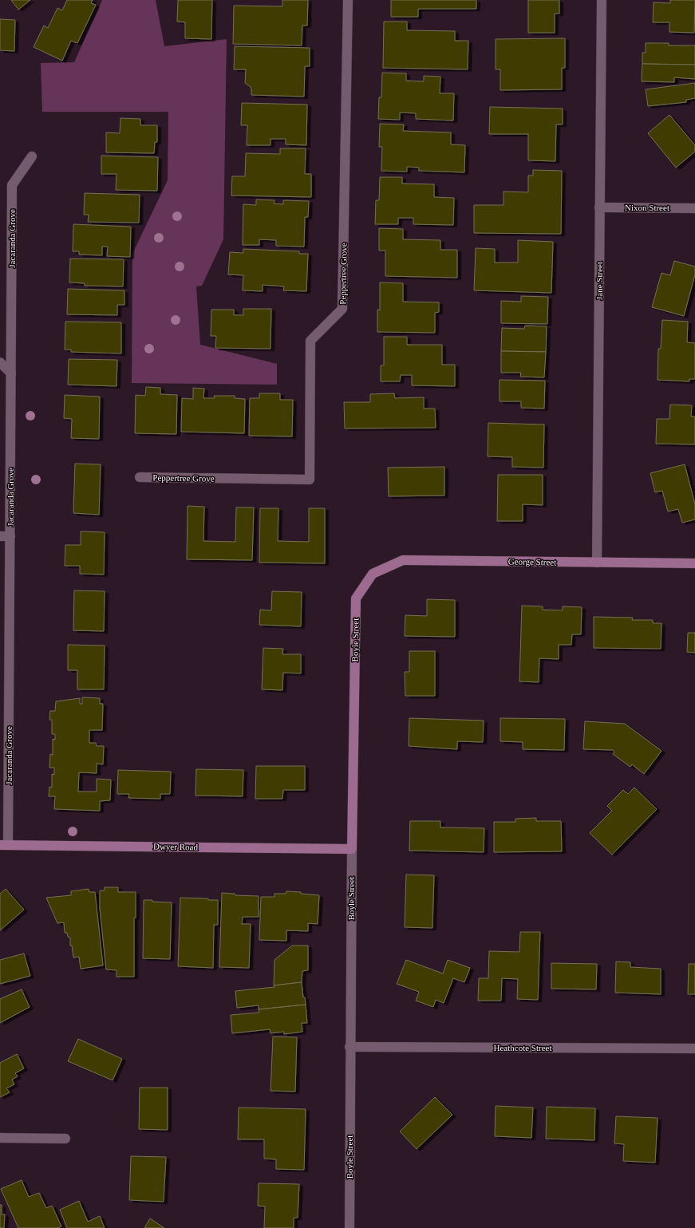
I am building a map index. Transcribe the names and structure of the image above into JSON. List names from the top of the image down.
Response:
{
  "streets": {
    "street": [
      "Nixon Street",
      "Jacaranda Grove",
      "Peppertree Grove",
      "Jane Street",
      "George Street",
      "Boyle Street",
      "Dwyer Road",
      "Heathcote Street"
    ]
  },
  "crossings": [
    ["Nixon Street", "Jane Street"],
    ["Jacaranda Grove", "Dwyer Road"],
    ["Jane Street", "George Street"],
    ["George Street", "Boyle Street"],
    ["Boyle Street", "Dwyer Road"],
    ["Boyle Street", "Heathcote Street"]
  ]
}
